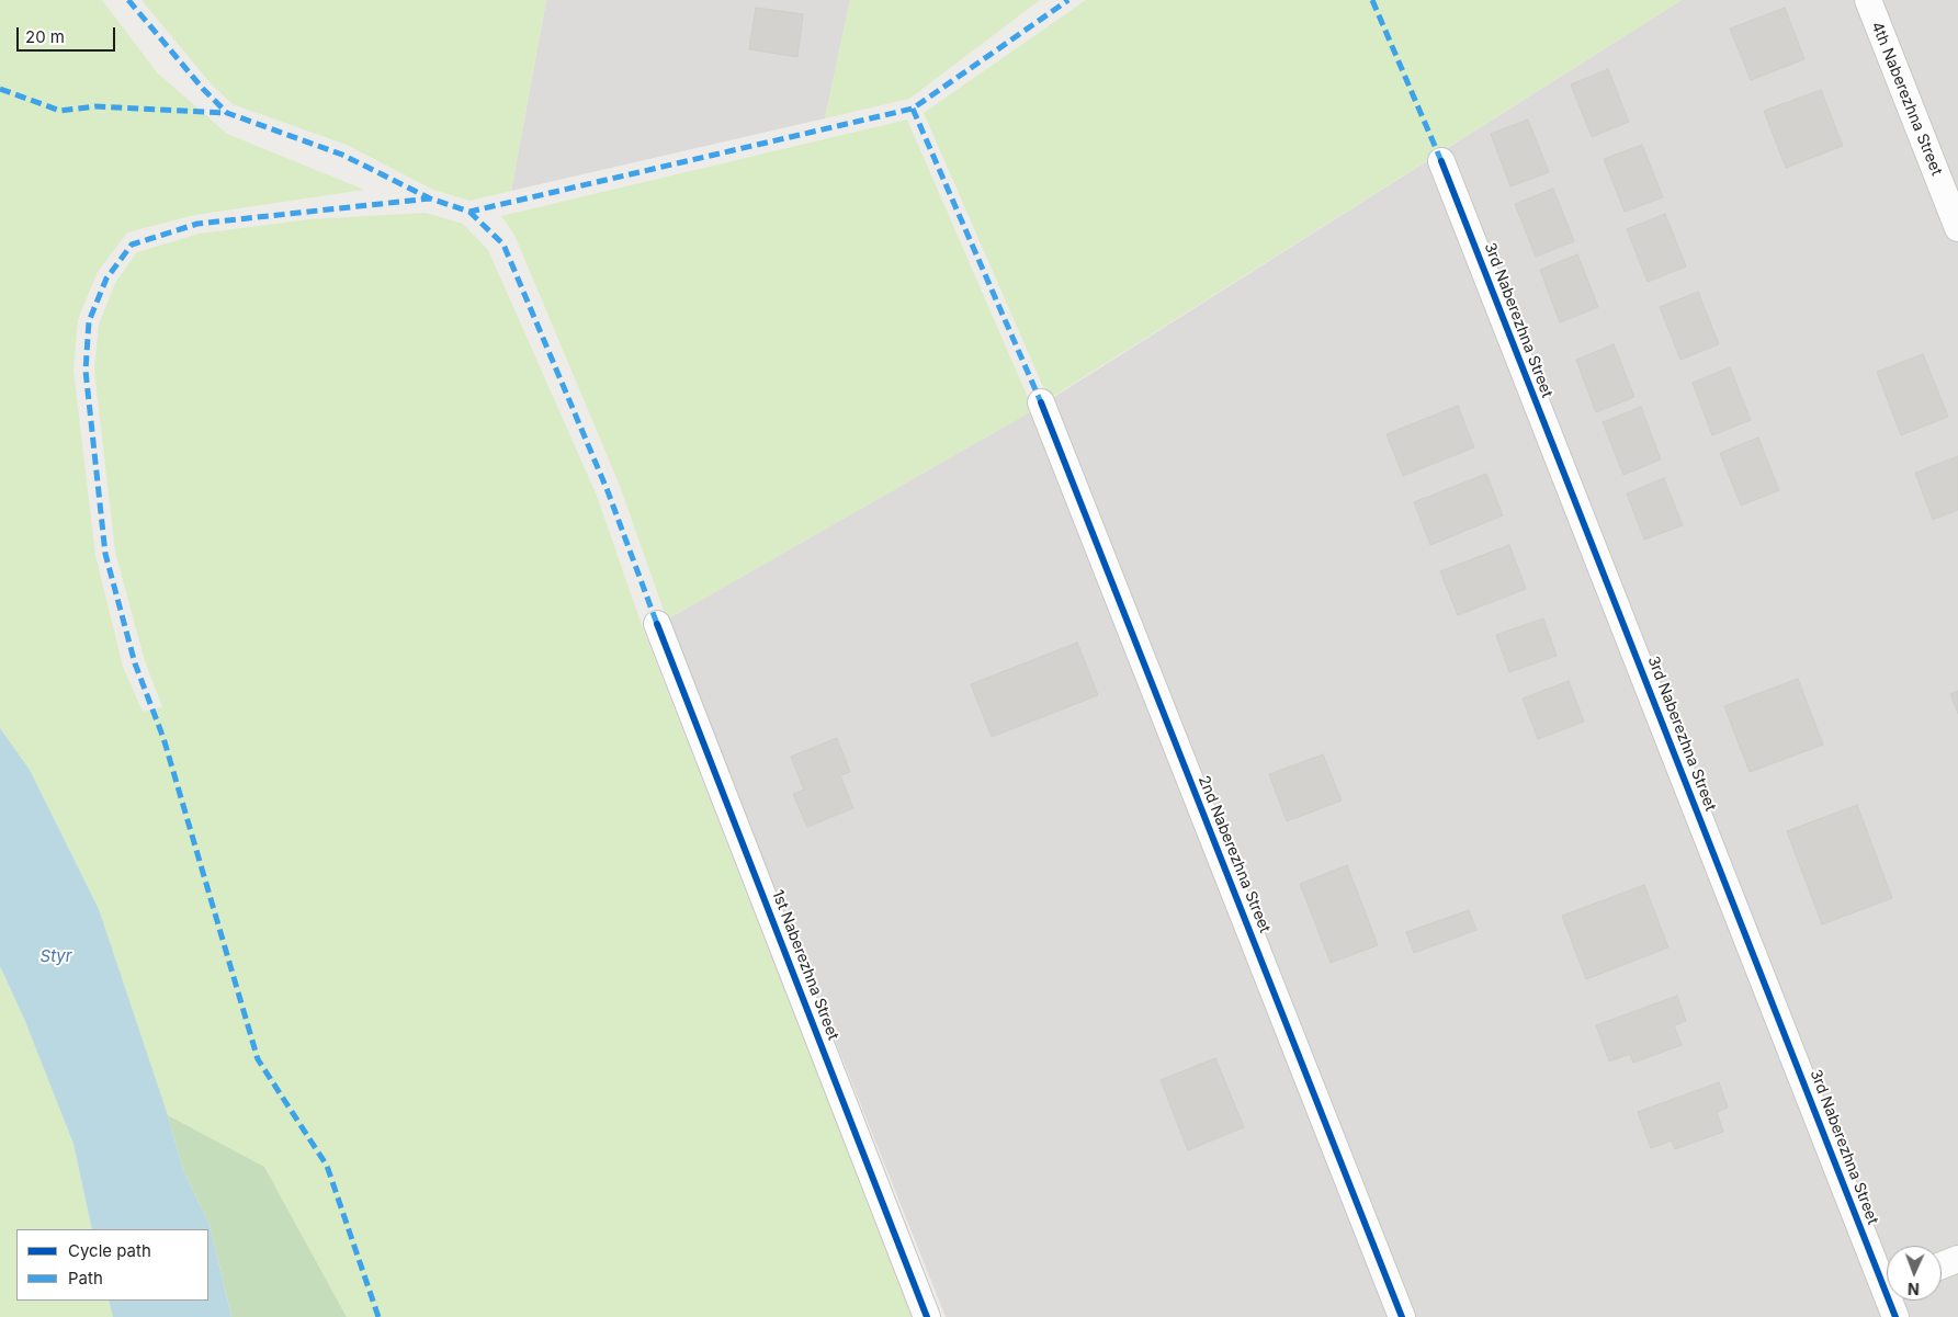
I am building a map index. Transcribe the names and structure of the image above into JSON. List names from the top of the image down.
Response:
{
  "streets": {
    "street": [
      "4th Naberezhna Street",
      "3rd Naberezhna Street",
      "2nd Naberezhna Street",
      "1st Naberezhna Street"
    ]
  },
  "water": ["Styr"],
  "legend": ["Cycle path", "Path"],
  "scale_bar": "20 m",
  "north": "bottom"
}
